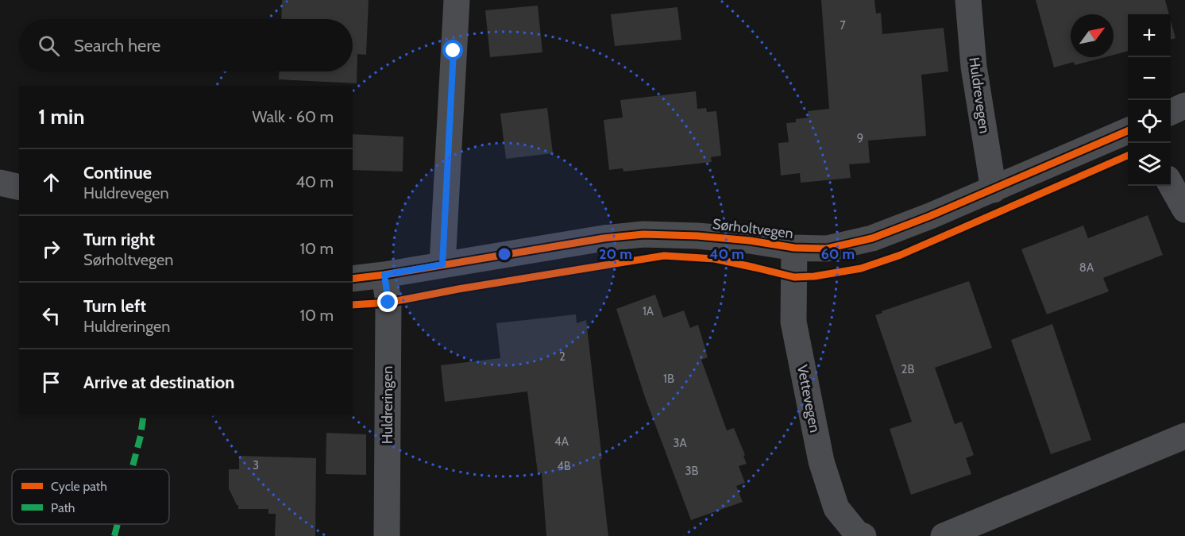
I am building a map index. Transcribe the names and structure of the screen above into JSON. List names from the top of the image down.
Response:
{
  "streets": {
    "street": [
      "Huldrevegen",
      "Sørholtvegen",
      "Vettevegen",
      "Huldreringen"
    ]
  },
  "crossings": [
    ["Huldrevegen", "Sørholtvegen"],
    ["Sørholtvegen", "Vettevegen"],
    ["Sørholtvegen", "Huldreringen"]
  ],
  "house_numbers": [
    "7",
    "9",
    "8A",
    "1A",
    "2",
    "2B",
    "1B",
    "4A",
    "3A",
    "3",
    "4B",
    "3B"
  ],
  "legend": ["Cycle path", "Path"],
  "north": "top right",
  "page": {
    "map_buttons": ["+", "−"],
    "search": "Search here",
    "heading": ["1 min", "Walk · 60 m"],
    "list": [
      ["Continue", "Huldrevegen", "40 m"],
      ["Turn right", "Sørholtvegen", "10 m"],
      ["Turn left", "Huldreringen", "10 m"],
      "Arrive at destination"
    ]
  },
  "rings": ["20 m", "40 m", "60 m"]
}
